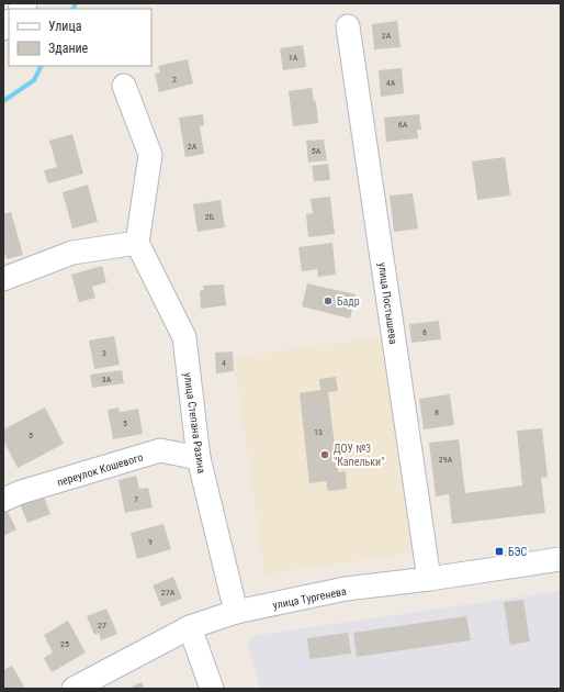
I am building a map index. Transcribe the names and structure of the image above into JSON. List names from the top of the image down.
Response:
{
  "streets": {
    "street": [
      "улица Постышева",
      "улица Степана Разина",
      "переулок Кошевого",
      "улица Тургенева"
    ]
  },
  "crossings": [
    ["улица Постышева", "улица Тургенева"],
    ["улица Степана Разина", "переулок Кошевого"],
    ["улица Степана Разина", "улица Тургенева"]
  ],
  "places": {
    "other": ["Бадр", "ДОУ №3 \"Капельки\""],
    "transit": ["БЭС"]
  },
  "house_numbers": [
    "2А",
    "1А",
    "2",
    "4А",
    "6А",
    "2А",
    "5А",
    "2Б",
    "6",
    "3",
    "4",
    "3А",
    "8",
    "5",
    "13",
    "5",
    "29А",
    "7",
    "9",
    "27А",
    "27",
    "25"
  ],
  "legend": ["Улица", "Здание"]
}
